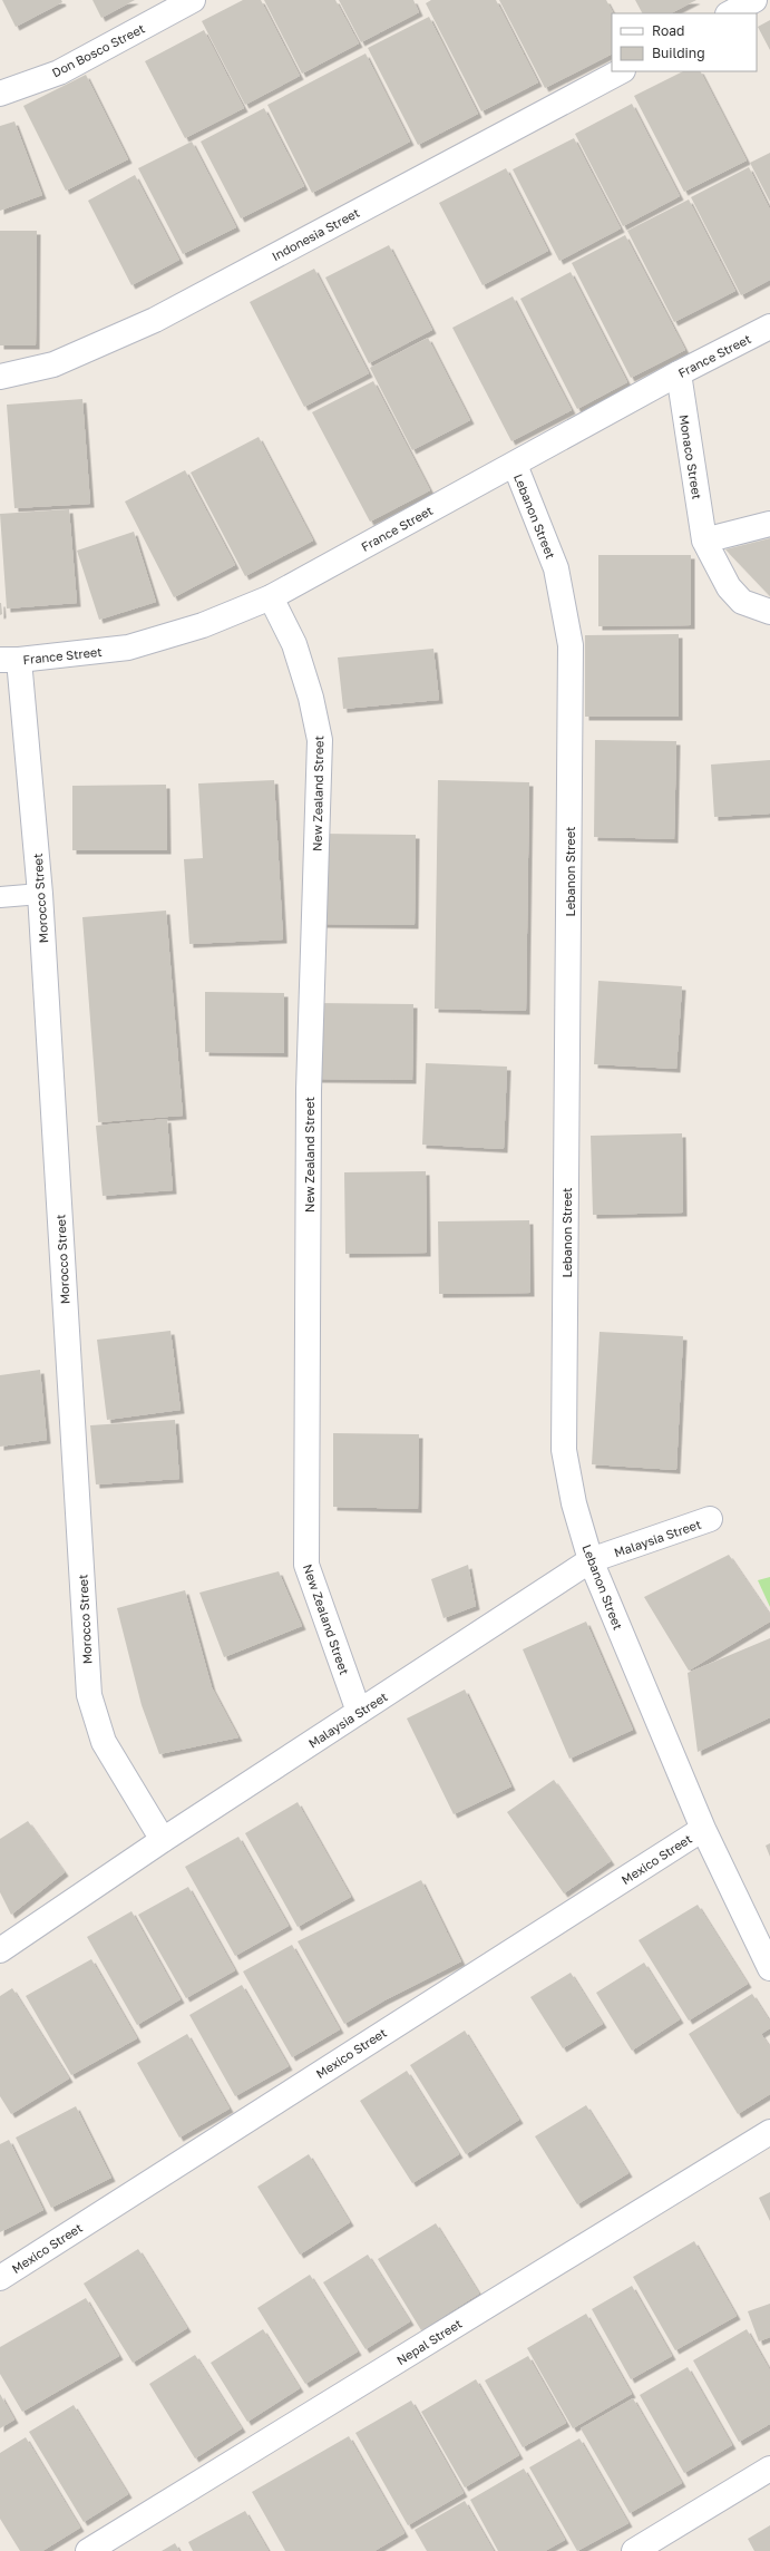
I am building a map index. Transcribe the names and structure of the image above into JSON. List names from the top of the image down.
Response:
{
  "streets": {
    "street": [
      "Don Bosco Street",
      "Indonesia Street",
      "France Street",
      "Monaco Street",
      "Lebanon Street",
      "New Zealand Street",
      "Morocco Street",
      "Malaysia Street",
      "Mexico Street",
      "Nepal Street"
    ]
  },
  "crossings": [
    ["France Street", "Monaco Street"],
    ["France Street", "Lebanon Street"],
    ["France Street", "New Zealand Street"],
    ["France Street", "Morocco Street"],
    ["Lebanon Street", "Malaysia Street"],
    ["Lebanon Street", "Mexico Street"],
    ["New Zealand Street", "Malaysia Street"],
    ["Morocco Street", "Malaysia Street"]
  ],
  "legend": ["Road", "Building"]
}
